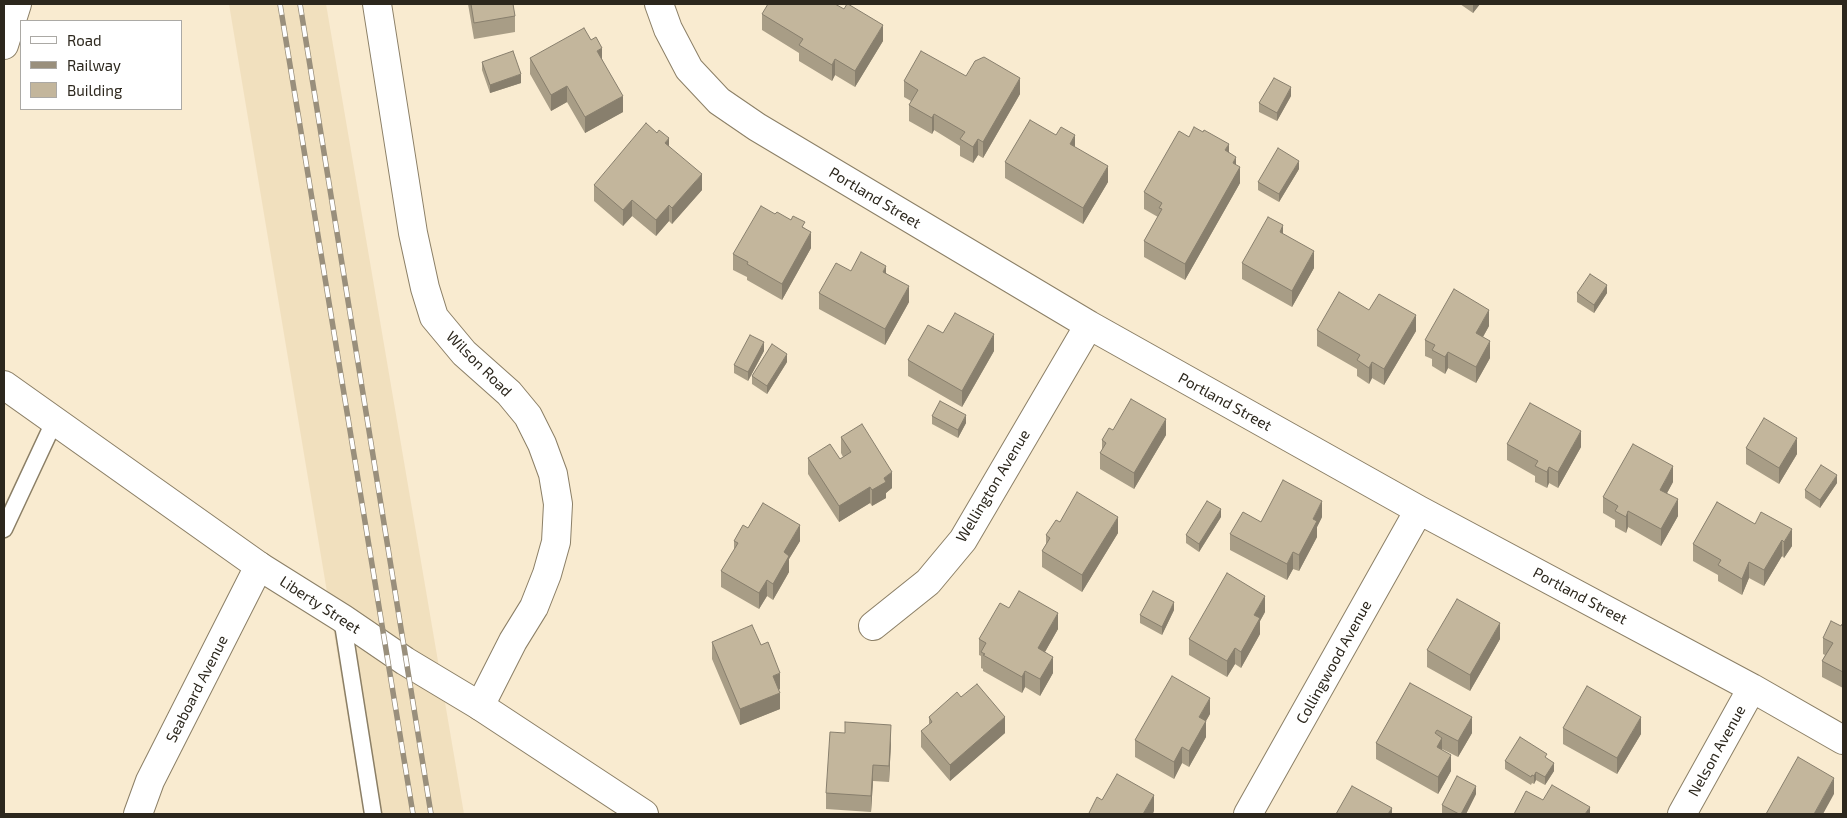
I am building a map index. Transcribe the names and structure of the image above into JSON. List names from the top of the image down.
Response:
{
  "streets": {
    "street": [
      "Portland Street",
      "Wilson Road",
      "Wellington Avenue",
      "Liberty Street",
      "Collingwood Avenue",
      "Seaboard Avenue",
      "Nelson Avenue"
    ]
  },
  "crossings": [
    ["Portland Street", "Wellington Avenue"],
    ["Portland Street", "Collingwood Avenue"],
    ["Portland Street", "Nelson Avenue"],
    ["Wilson Road", "Liberty Street"],
    ["Liberty Street", "Seaboard Avenue"]
  ],
  "legend": ["Road", "Railway", "Building"]
}
